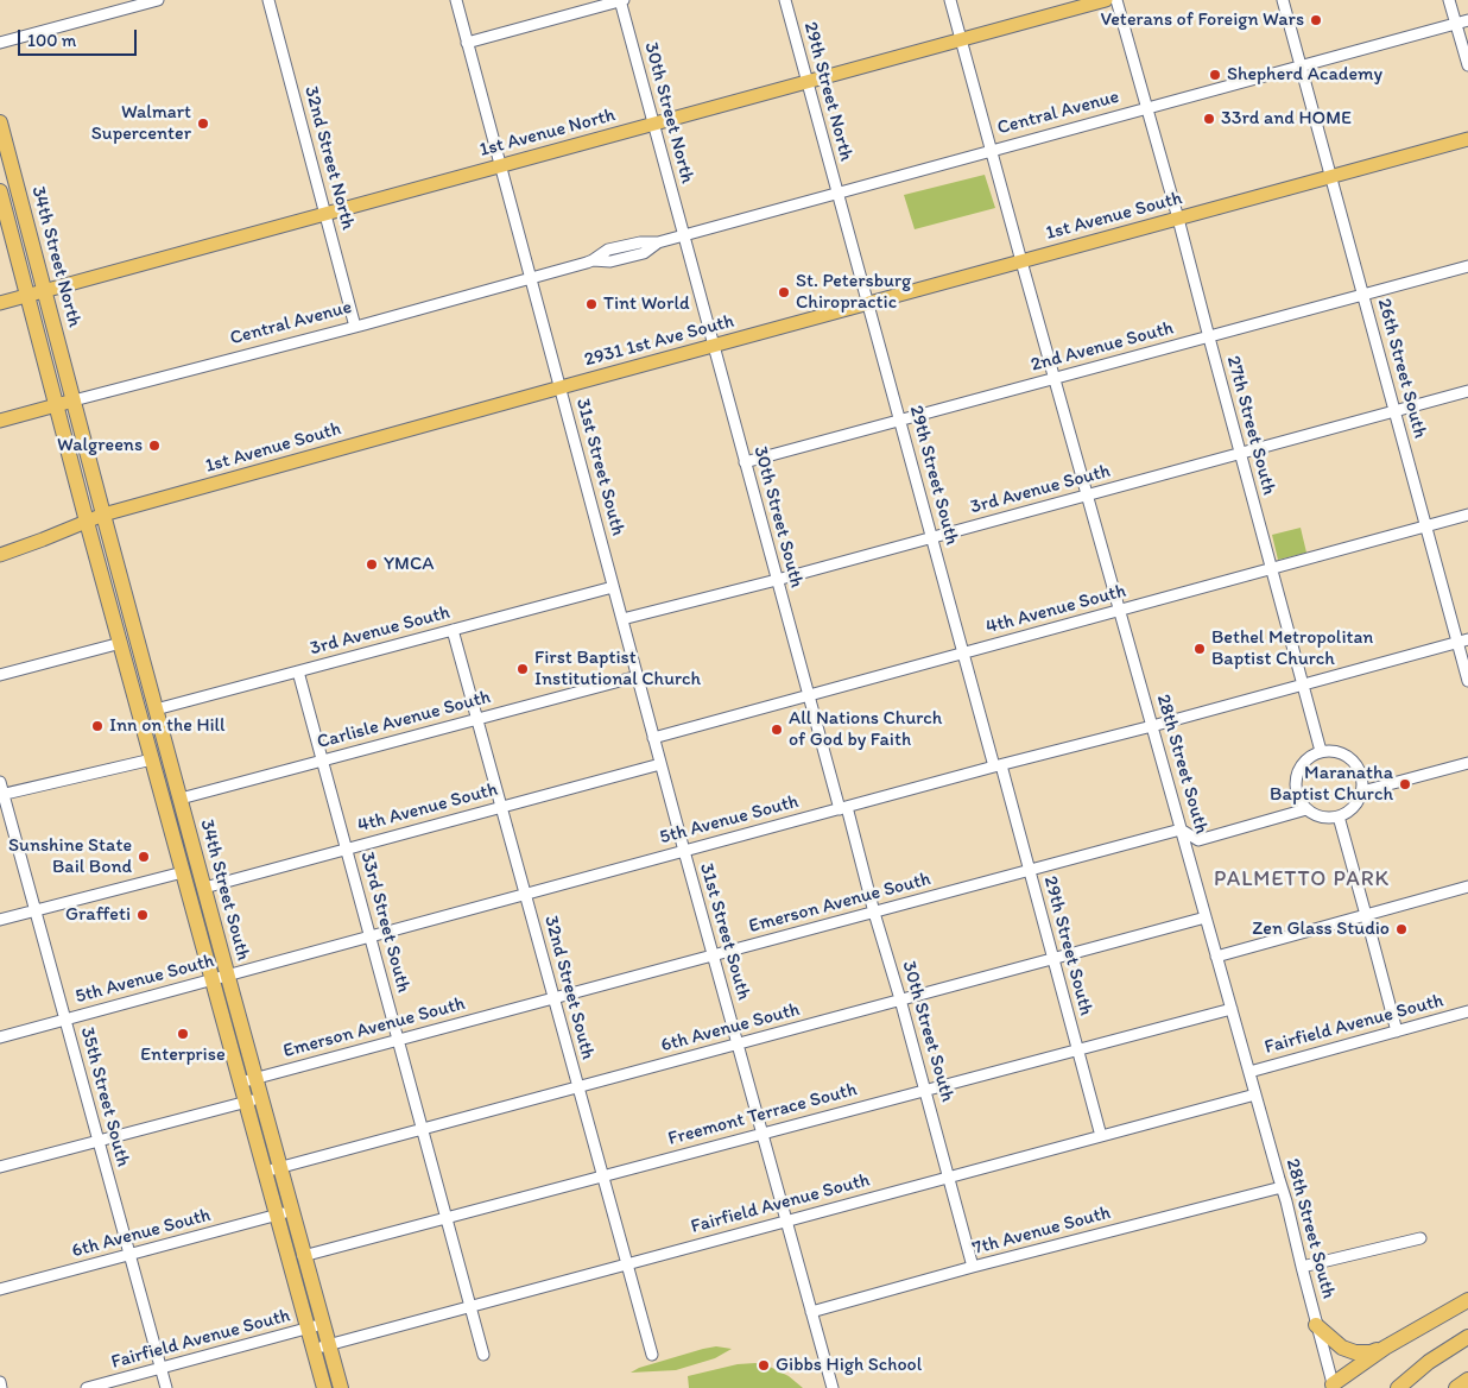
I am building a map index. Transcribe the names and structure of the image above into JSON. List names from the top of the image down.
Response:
{
  "streets": {
    "highway": ["34th Street North", "34th Street South"],
    "main road": [
      "Central Avenue",
      "1st Avenue North",
      "1st Avenue South",
      "2931 1st Ave South"
    ],
    "street": [
      "29th Street North",
      "30th Street North",
      "32nd Street North",
      "2nd Avenue South",
      "26th Street South",
      "27th Street South",
      "31st Street South",
      "29th Street South",
      "3rd Avenue South",
      "30th Street South",
      "4th Avenue South",
      "Carlisle Avenue South",
      "28th Street South",
      "5th Avenue South",
      "Emerson Avenue South",
      "33rd Street South",
      "32nd Street South",
      "Fairfield Avenue South",
      "6th Avenue South",
      "35th Street South",
      "Freemont Terrace South",
      "7th Avenue South"
    ]
  },
  "crossings": [
    ["29th Street North", "Central Avenue"],
    ["29th Street North", "1st Avenue North"],
    ["29th Street North", "29th Street South"],
    ["30th Street North", "Central Avenue"],
    ["30th Street North", "1st Avenue North"],
    ["30th Street North", "30th Street South"],
    ["Central Avenue", "32nd Street North"],
    ["Central Avenue", "34th Street North"],
    ["Central Avenue", "26th Street South"],
    ["Central Avenue", "27th Street South"],
    ["Central Avenue", "31st Street South"],
    ["Central Avenue", "29th Street South"],
    ["Central Avenue", "30th Street South"],
    ["Central Avenue", "28th Street South"],
    ["Central Avenue", "34th Street South"],
    ["1st Avenue North", "32nd Street North"],
    ["1st Avenue North", "34th Street North"],
    ["1st Avenue North", "31st Street South"],
    ["1st Avenue North", "28th Street South"],
    ["1st Avenue South", "2931 1st Ave South"],
    ["1st Avenue South", "26th Street South"],
    ["1st Avenue South", "27th Street South"],
    ["1st Avenue South", "31st Street South"],
    ["1st Avenue South", "29th Street South"],
    ["1st Avenue South", "28th Street South"],
    ["1st Avenue South", "34th Street South"],
    ["34th Street North", "34th Street South"],
    ["2931 1st Ave South", "31st Street South"],
    ["2931 1st Ave South", "30th Street South"],
    ["2nd Avenue South", "26th Street South"],
    ["2nd Avenue South", "27th Street South"],
    ["2nd Avenue South", "29th Street South"],
    ["2nd Avenue South", "30th Street South"],
    ["2nd Avenue South", "28th Street South"],
    ["26th Street South", "3rd Avenue South"],
    ["26th Street South", "4th Avenue South"],
    ["26th Street South", "5th Avenue South"],
    ["27th Street South", "3rd Avenue South"],
    ["27th Street South", "4th Avenue South"],
    ["27th Street South", "5th Avenue South"],
    ["31st Street South", "3rd Avenue South"],
    ["31st Street South", "4th Avenue South"],
    ["31st Street South", "Carlisle Avenue South"],
    ["31st Street South", "5th Avenue South"],
    ["31st Street South", "Emerson Avenue South"],
    ["31st Street South", "Fairfield Avenue South"],
    ["31st Street South", "6th Avenue South"],
    ["31st Street South", "Freemont Terrace South"],
    ["31st Street South", "7th Avenue South"],
    ["29th Street South", "3rd Avenue South"],
    ["29th Street South", "4th Avenue South"],
    ["29th Street South", "5th Avenue South"],
    ["29th Street South", "Emerson Avenue South"],
    ["29th Street South", "Fairfield Avenue South"],
    ["29th Street South", "6th Avenue South"],
    ["29th Street South", "Freemont Terrace South"],
    ["3rd Avenue South", "30th Street South"],
    ["3rd Avenue South", "28th Street South"],
    ["3rd Avenue South", "34th Street South"],
    ["3rd Avenue South", "33rd Street South"],
    ["3rd Avenue South", "32nd Street South"],
    ["30th Street South", "4th Avenue South"],
    ["30th Street South", "5th Avenue South"],
    ["30th Street South", "Emerson Avenue South"],
    ["30th Street South", "Fairfield Avenue South"],
    ["30th Street South", "6th Avenue South"],
    ["30th Street South", "Freemont Terrace South"],
    ["30th Street South", "7th Avenue South"],
    ["4th Avenue South", "28th Street South"],
    ["4th Avenue South", "34th Street South"],
    ["4th Avenue South", "33rd Street South"],
    ["4th Avenue South", "32nd Street South"],
    ["Carlisle Avenue South", "34th Street South"],
    ["Carlisle Avenue South", "33rd Street South"],
    ["Carlisle Avenue South", "32nd Street South"],
    ["28th Street South", "5th Avenue South"],
    ["28th Street South", "Emerson Avenue South"],
    ["28th Street South", "Fairfield Avenue South"],
    ["28th Street South", "6th Avenue South"],
    ["28th Street South", "Freemont Terrace South"],
    ["28th Street South", "7th Avenue South"],
    ["5th Avenue South", "34th Street South"],
    ["5th Avenue South", "33rd Street South"],
    ["5th Avenue South", "32nd Street South"],
    ["5th Avenue South", "35th Street South"],
    ["34th Street South", "Emerson Avenue South"],
    ["34th Street South", "Fairfield Avenue South"],
    ["34th Street South", "6th Avenue South"],
    ["34th Street South", "Freemont Terrace South"],
    ["Emerson Avenue South", "33rd Street South"],
    ["Emerson Avenue South", "32nd Street South"],
    ["33rd Street South", "Fairfield Avenue South"],
    ["33rd Street South", "6th Avenue South"],
    ["33rd Street South", "Freemont Terrace South"],
    ["32nd Street South", "Fairfield Avenue South"],
    ["32nd Street South", "6th Avenue South"],
    ["32nd Street South", "Freemont Terrace South"],
    ["Fairfield Avenue South", "35th Street South"],
    ["6th Avenue South", "35th Street South"]
  ],
  "districts": ["PALMETTO PARK"],
  "places": [
    "Veterans of Foreign Wars",
    "Shepherd Academy",
    "33rd and HOME",
    "Walmart Supercenter",
    "St. Petersburg Chiropractic",
    "Tint World",
    "Walgreens",
    "YMCA",
    "Bethel Metropolitan Baptist Church",
    "First Baptist Institutional Church",
    "Inn on the Hill",
    "All Nations Church of God by Faith",
    "Maranatha Baptist Church",
    "Sunshine State Bail Bond",
    "Graffeti",
    "Zen Glass Studio",
    "Enterprise",
    "Gibbs High School"
  ],
  "scale_bar": "100 m"
}
